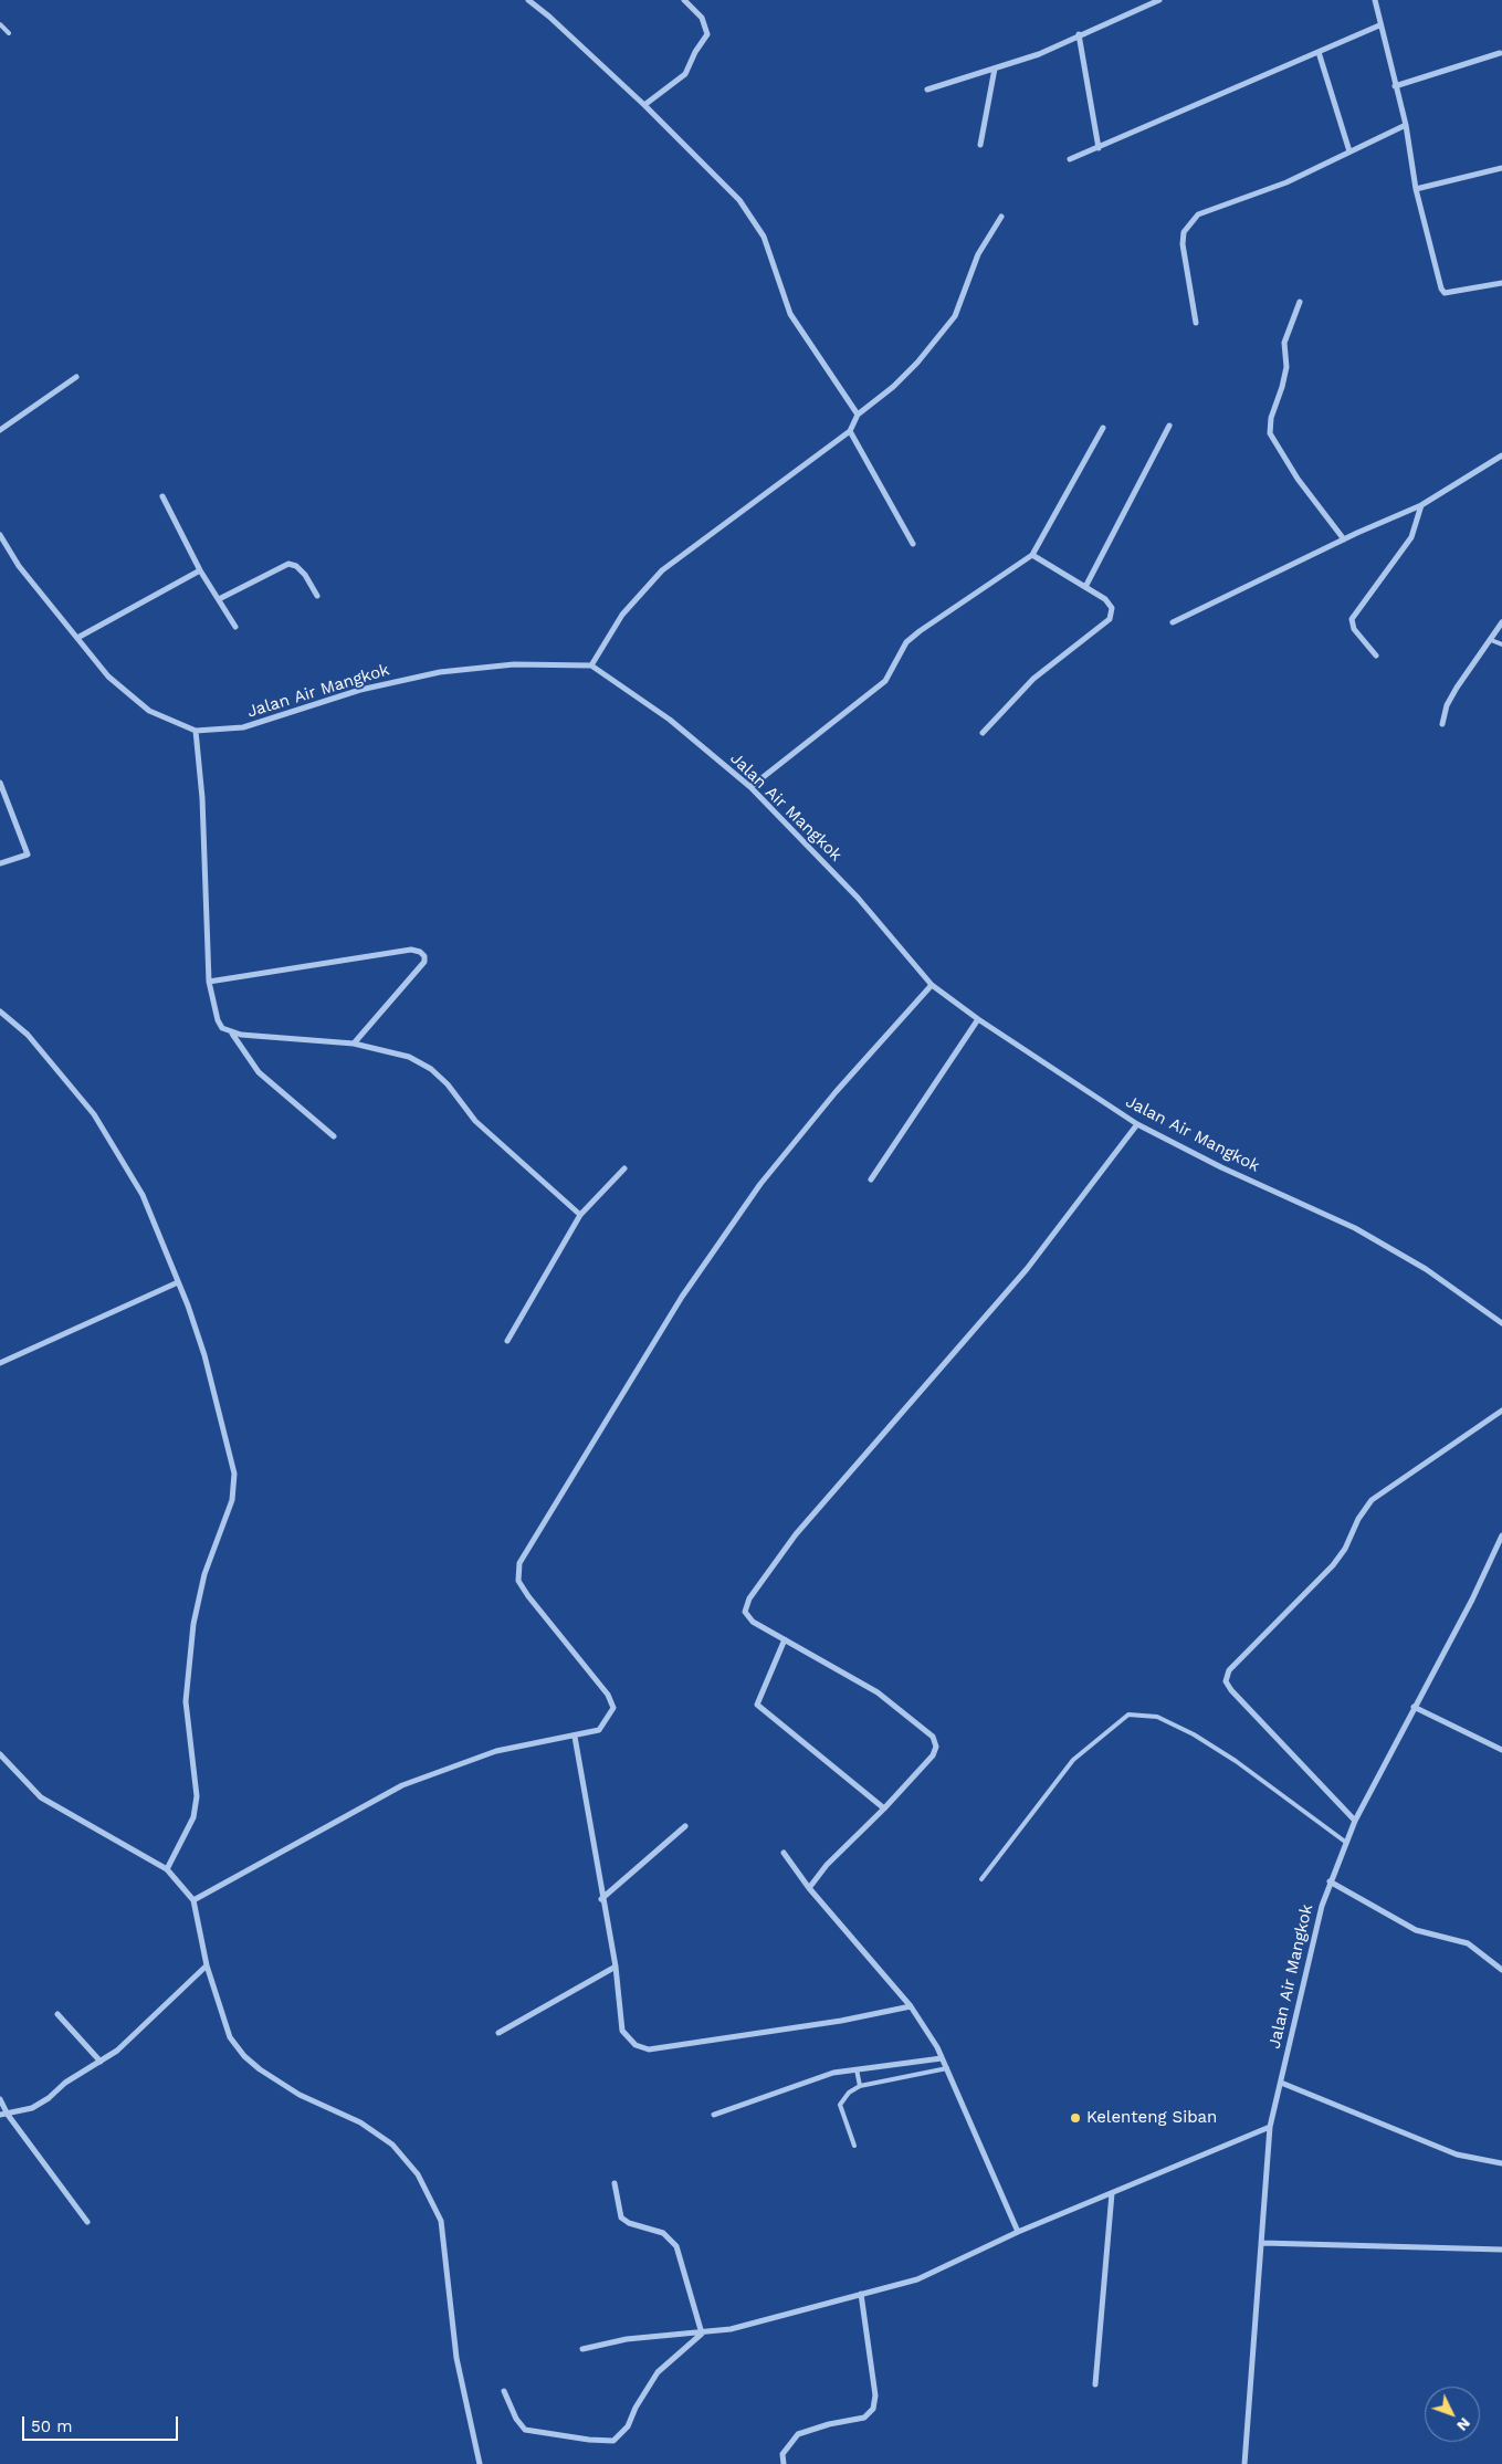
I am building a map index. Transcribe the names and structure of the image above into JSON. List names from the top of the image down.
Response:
{
  "streets": {
    "street": ["Jalan Air Mangkok"]
  },
  "places": ["Kelenteng Siban"],
  "scale_bar": "50 m",
  "north": "bottom right"
}
